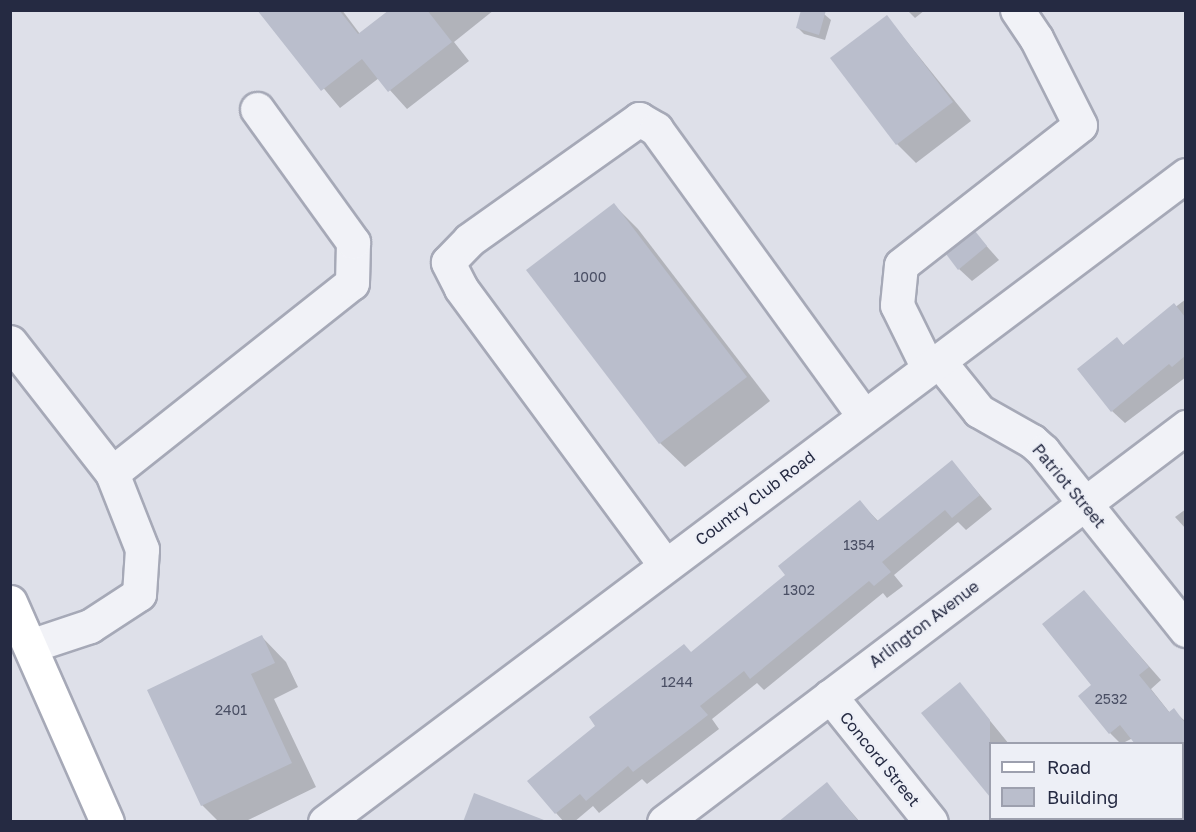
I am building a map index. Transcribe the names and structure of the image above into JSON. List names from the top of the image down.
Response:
{
  "streets": {
    "street": [
      "Patriot Street",
      "Country Club Road",
      "Arlington Avenue",
      "Concord Street"
    ]
  },
  "crossings": [
    ["Patriot Street", "Country Club Road"],
    ["Patriot Street", "Arlington Avenue"],
    ["Arlington Avenue", "Concord Street"]
  ],
  "house_numbers": [
    "1000",
    "1354",
    "1302",
    "1244",
    "2532",
    "2401"
  ],
  "legend": ["Road", "Building"]
}
